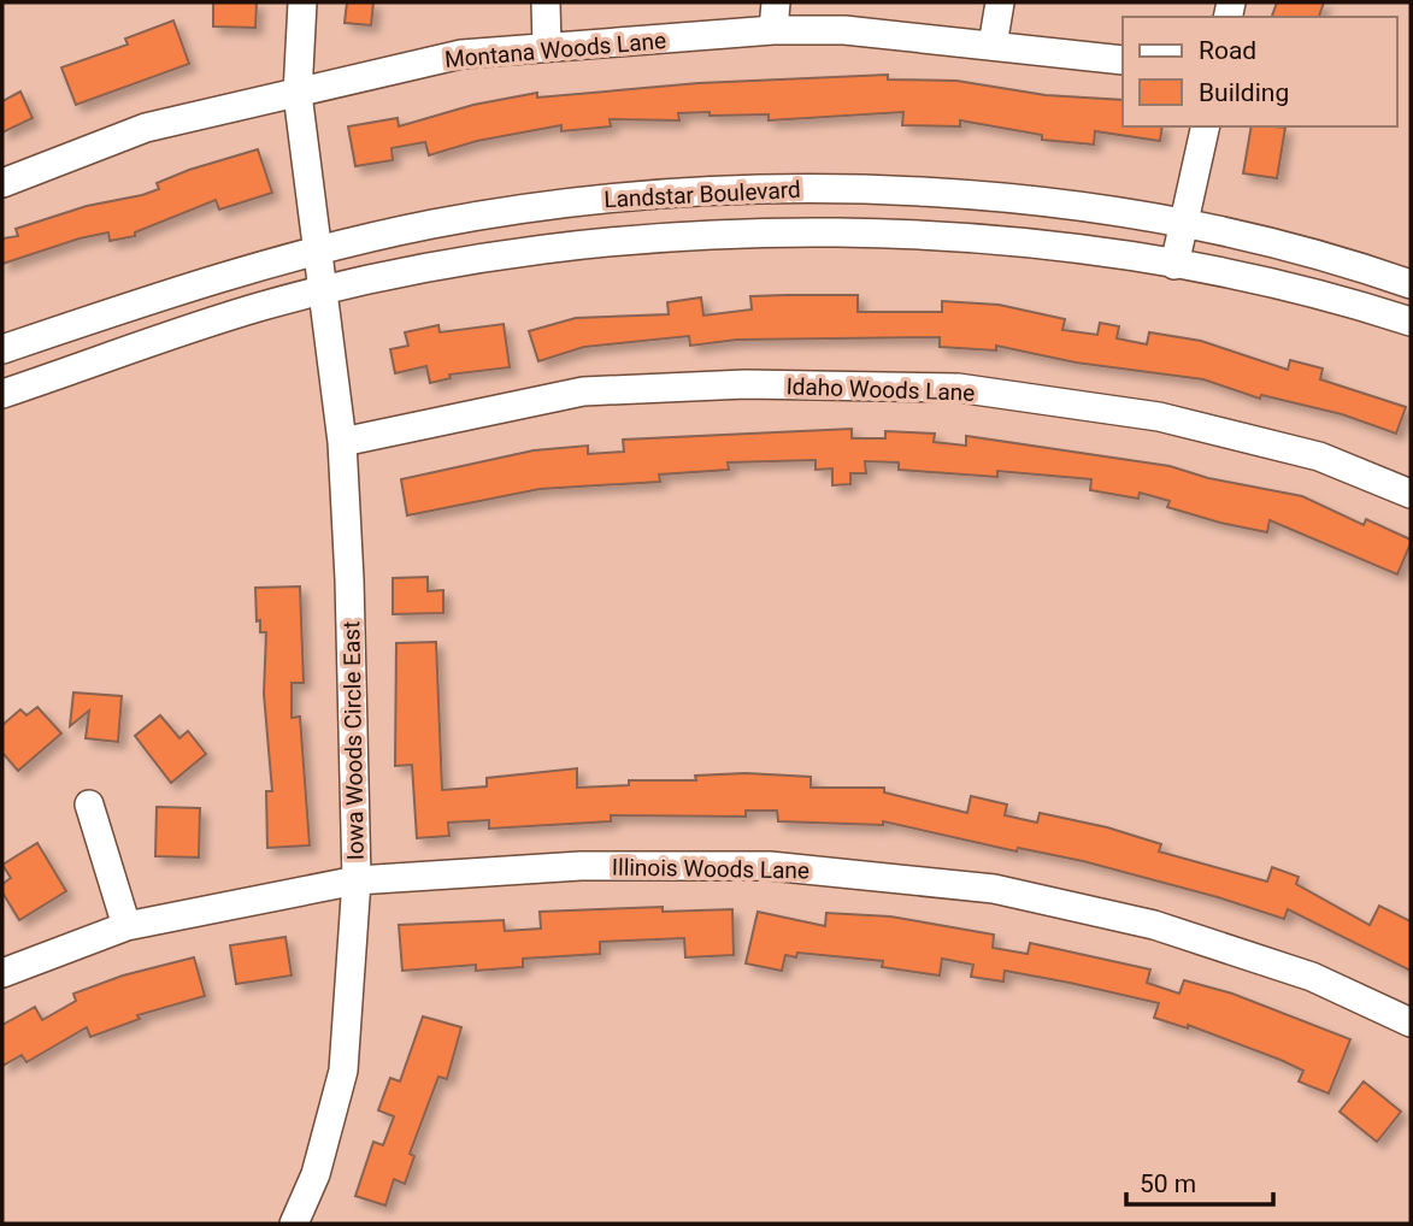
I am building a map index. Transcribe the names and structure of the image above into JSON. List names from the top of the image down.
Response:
{
  "streets": {
    "street": [
      "Montana Woods Lane",
      "Landstar Boulevard",
      "Idaho Woods Lane",
      "Iowa Woods Circle East",
      "Illinois Woods Lane"
    ]
  },
  "crossings": [
    ["Montana Woods Lane", "Iowa Woods Circle East"],
    ["Landstar Boulevard", "Iowa Woods Circle East"],
    ["Idaho Woods Lane", "Iowa Woods Circle East"],
    ["Iowa Woods Circle East", "Illinois Woods Lane"]
  ],
  "legend": ["Road", "Building"],
  "scale_bar": "50 m"
}
